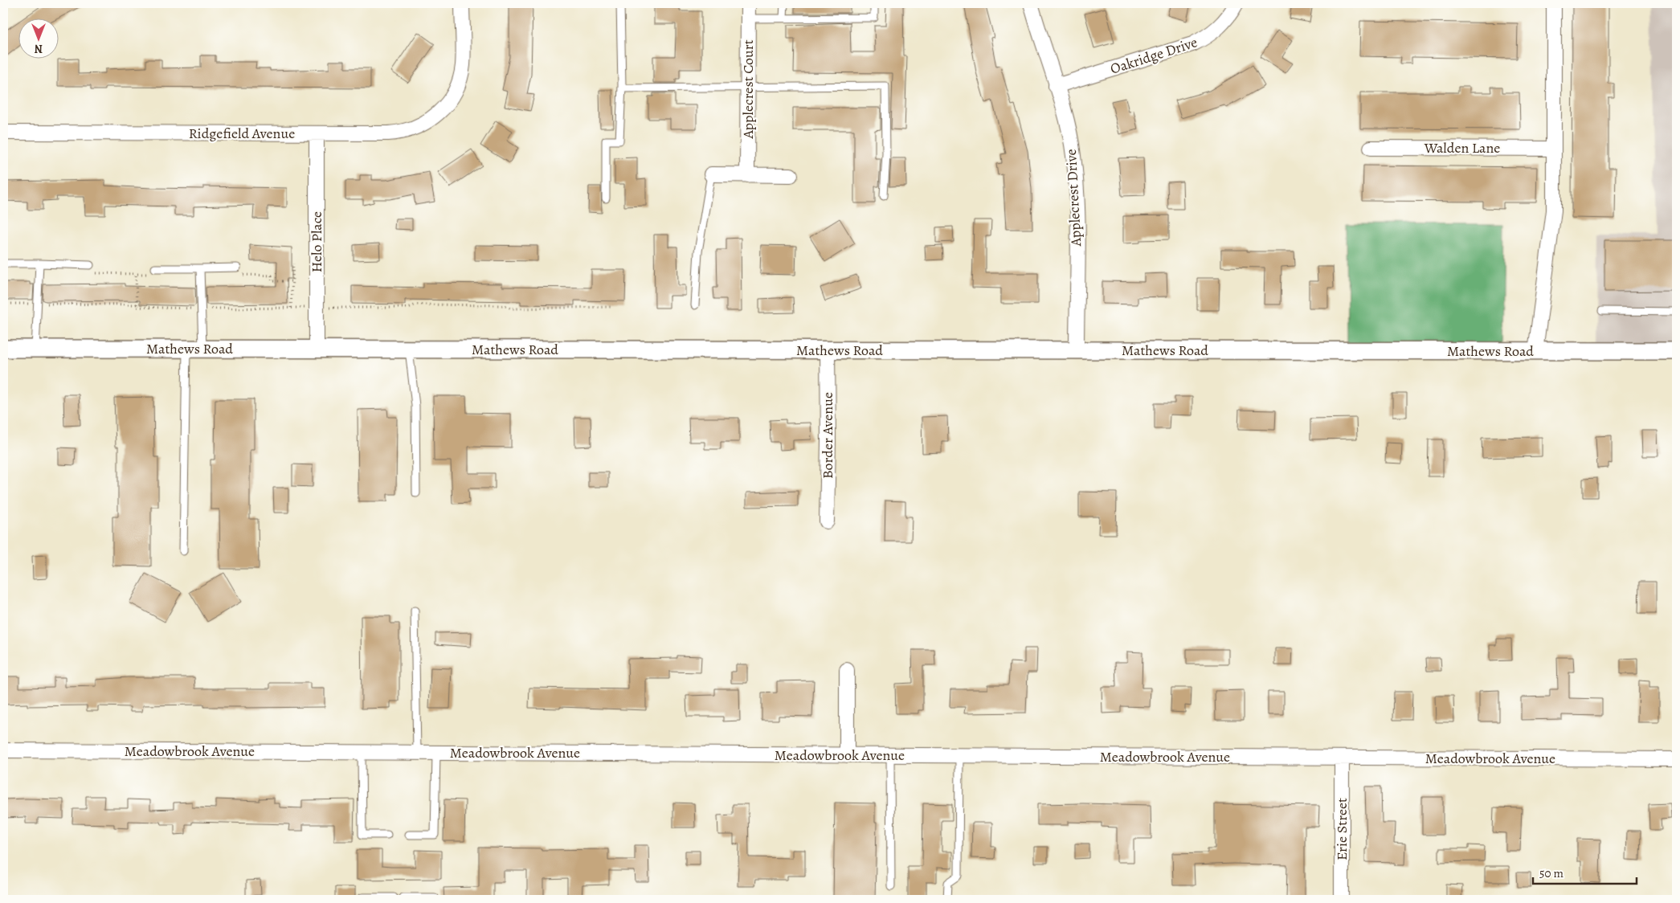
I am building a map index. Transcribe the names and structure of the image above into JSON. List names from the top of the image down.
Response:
{
  "streets": {
    "street": [
      "Oakridge Drive",
      "Applecrest Court",
      "Ridgefield Avenue",
      "Walden Lane",
      "Applecrest Drive",
      "Helo Place",
      "Mathews Road",
      "Border Avenue",
      "Meadowbrook Avenue",
      "Erie Street"
    ]
  },
  "crossings": [
    ["Oakridge Drive", "Applecrest Drive"],
    ["Ridgefield Avenue", "Helo Place"],
    ["Applecrest Drive", "Mathews Road"],
    ["Helo Place", "Mathews Road"],
    ["Mathews Road", "Border Avenue"],
    ["Meadowbrook Avenue", "Erie Street"]
  ],
  "scale_bar": "50 m",
  "north": "bottom"
}
